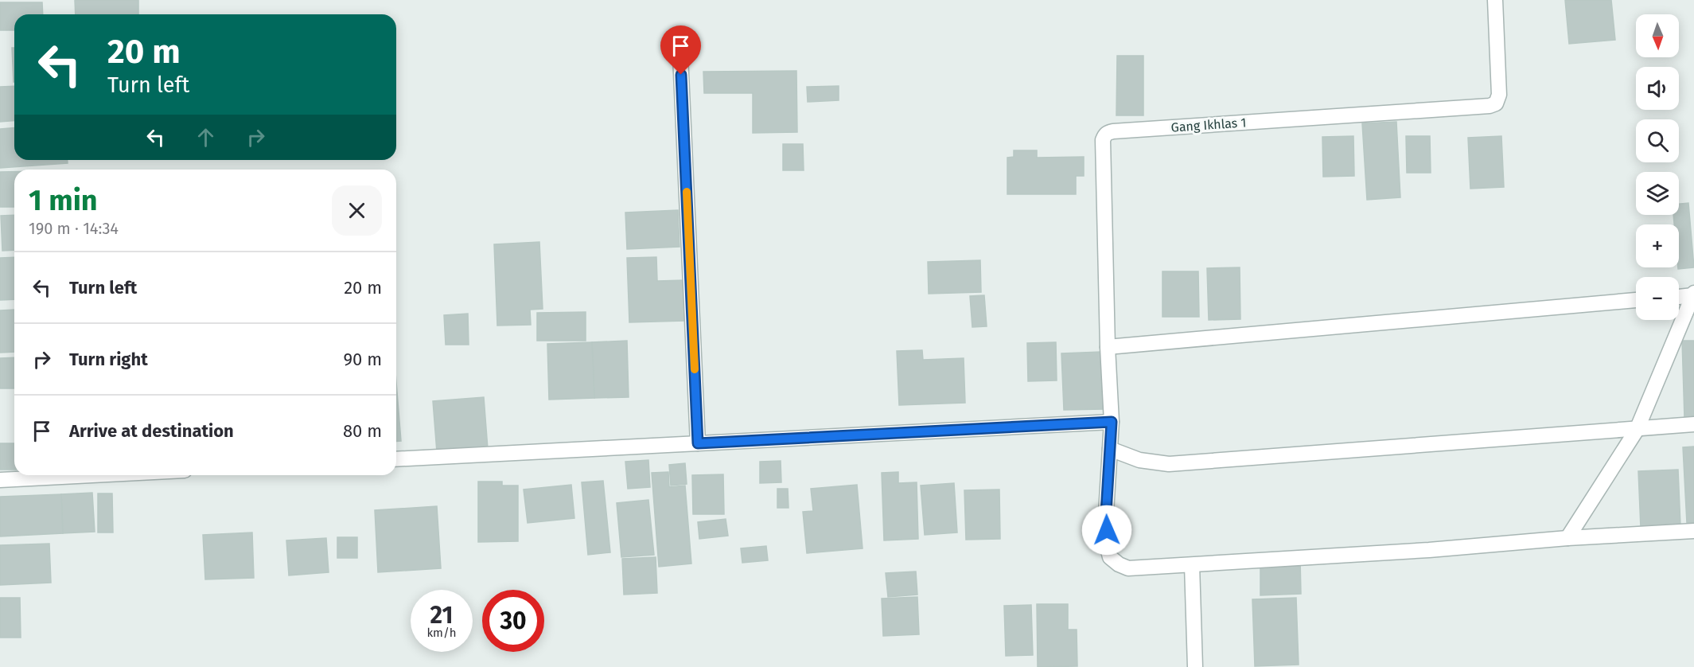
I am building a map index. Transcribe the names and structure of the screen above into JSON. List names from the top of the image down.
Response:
{
  "streets": {
    "street": ["Gang Ikhlas 1"]
  },
  "north": "bottom",
  "page": {
    "map_buttons": ["+", "−"],
    "turn": ["20 m", "Turn left"],
    "heading": ["1 min", "190 m · 14:34"],
    "list": [
      {
        "name": "Turn left",
        "value": "20 m"
      },
      {
        "name": "Turn right",
        "value": "90 m"
      },
      {
        "name": "Arrive at destination",
        "value": "80 m"
      }
    ],
    "speed": "21 km/h",
    "limit": "30"
  }
}
